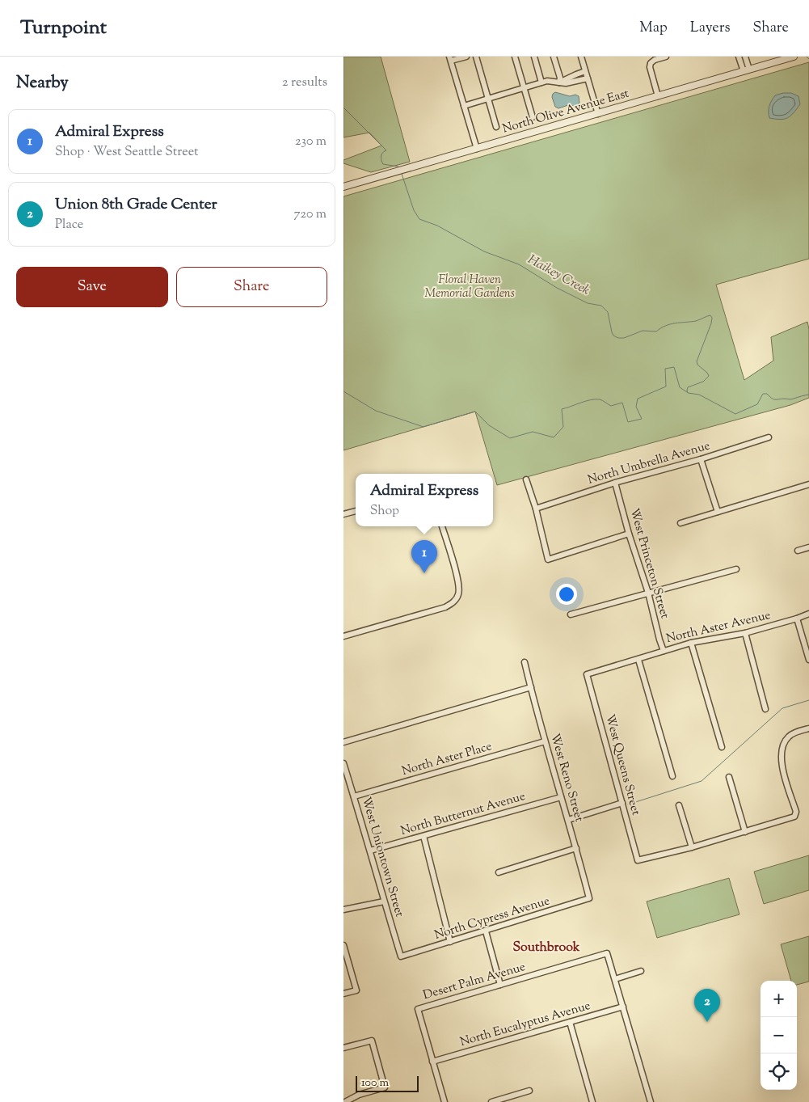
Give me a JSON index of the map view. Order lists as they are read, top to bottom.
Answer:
{
  "streets": {
    "street": [
      "North Olive Avenue East",
      "North Umbrella Avenue",
      "West Princeton Street",
      "North Aster Avenue",
      "North Aster Place",
      "West Queens Street",
      "West Reno Street",
      "North Butternut Avenue",
      "West Uniontown Street",
      "North Cypress Avenue",
      "Desert Palm Avenue",
      "North Eucalyptus Avenue"
    ]
  },
  "crossings": [
    ["North Umbrella Avenue", "West Princeton Street"],
    ["West Princeton Street", "North Aster Avenue"],
    ["North Aster Avenue", "West Queens Street"],
    ["North Aster Place", "West Reno Street"],
    ["North Aster Place", "West Uniontown Street"],
    ["West Reno Street", "North Butternut Avenue"],
    ["West Reno Street", "North Cypress Avenue"],
    ["North Butternut Avenue", "West Uniontown Street"],
    ["West Uniontown Street", "North Cypress Avenue"],
    ["Desert Palm Avenue", "North Eucalyptus Avenue"]
  ],
  "districts": ["Southbrook"],
  "water": ["Haikey Creek"],
  "parks": ["Floral Haven Memorial Gardens"],
  "scale_bar": "100 m",
  "page": {
    "header": "Turnpoint",
    "nav": ["Map", "Layers", "Share"],
    "heading": ["Nearby", "2 results"],
    "list": [
      {
        "mark": "1",
        "name": "Admiral Express",
        "note": "Shop · West Seattle Street",
        "value": "230 m"
      },
      {
        "mark": "2",
        "name": "Union 8th Grade Center",
        "note": "Place",
        "value": "720 m"
      }
    ],
    "buttons": ["Save", "Share"],
    "popup": ["Admiral Express", "Shop"],
    "pins": ["1", "2"],
    "map_buttons": ["+", "−"],
    "scale": "100 m"
  }
}
